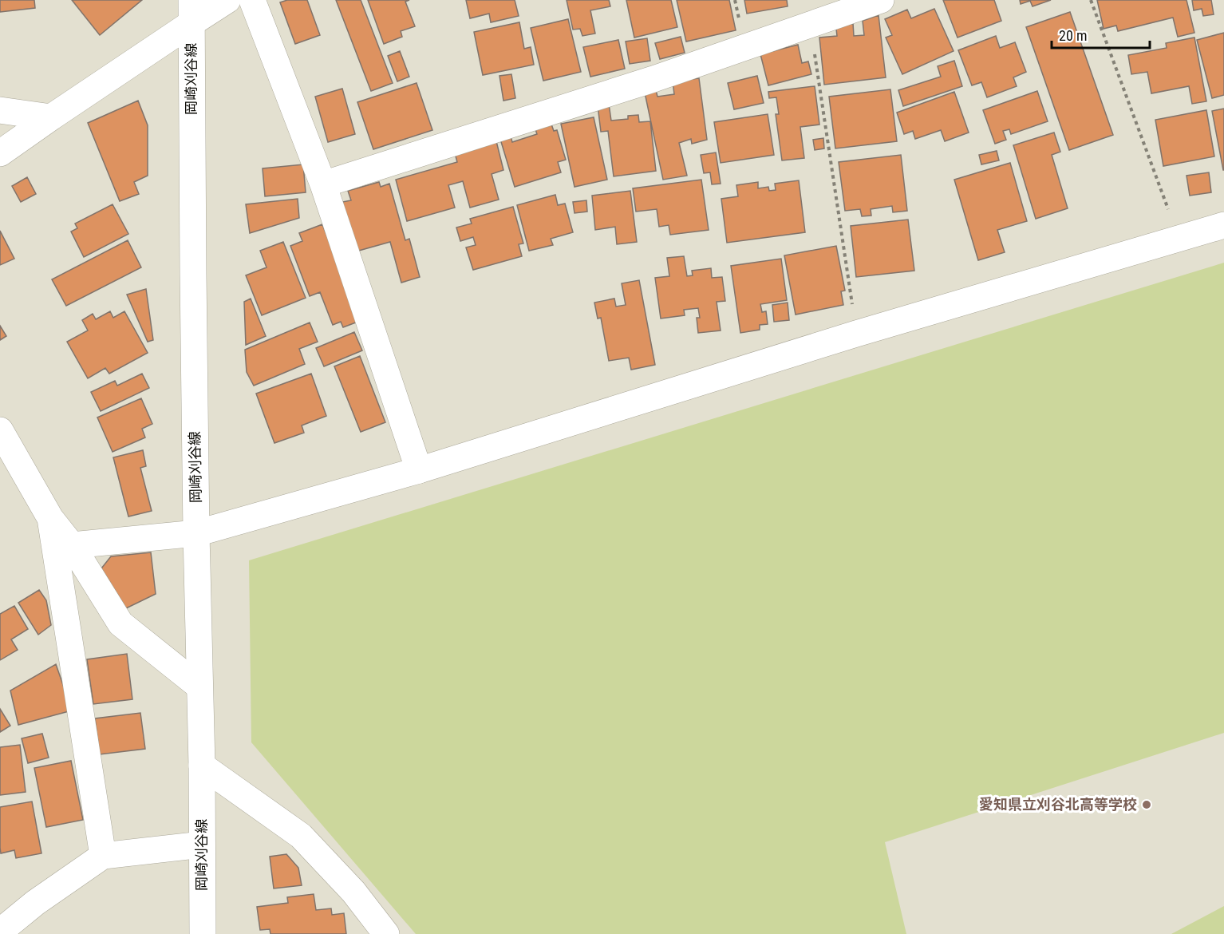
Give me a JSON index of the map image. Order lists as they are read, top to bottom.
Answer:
{
  "streets": {
    "street": ["岡崎刈谷線"]
  },
  "places": ["愛知県立刈谷北高等学校"],
  "scale_bar": "20 m"
}
